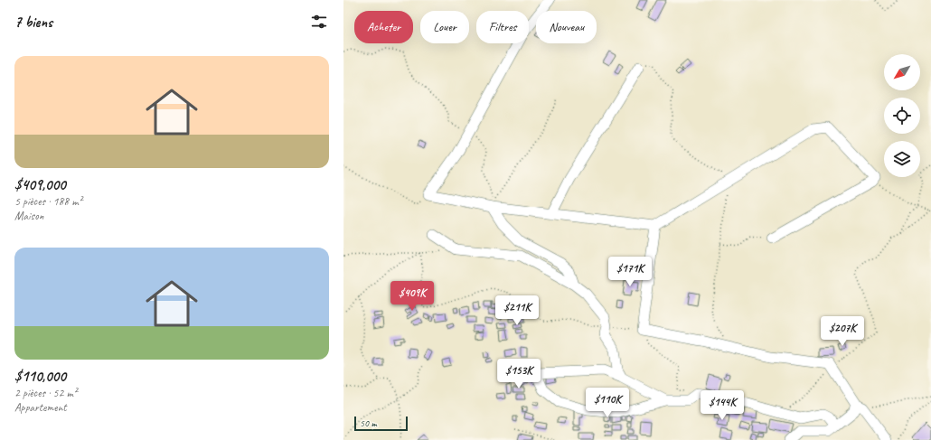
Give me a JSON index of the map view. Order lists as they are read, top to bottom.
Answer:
{
  "scale_bar": "50 m",
  "north": "bottom left",
  "page": {
    "heading": "7 biens",
    "chip": [
      "Acheter",
      "Louer",
      "Filtres",
      "Nouveau"
    ],
    "list": [
      {
        "name": "$409,000",
        "note": "5 pièces · 188 m² · Maison"
      },
      {
        "name": "$110,000",
        "note": "2 pièces · 52 m² · Appartement"
      }
    ],
    "price": [
      "$171K",
      "$409K",
      "$211K",
      "$207K",
      "$153K",
      "$110K",
      "$144K"
    ],
    "scale": "50 m"
  }
}
